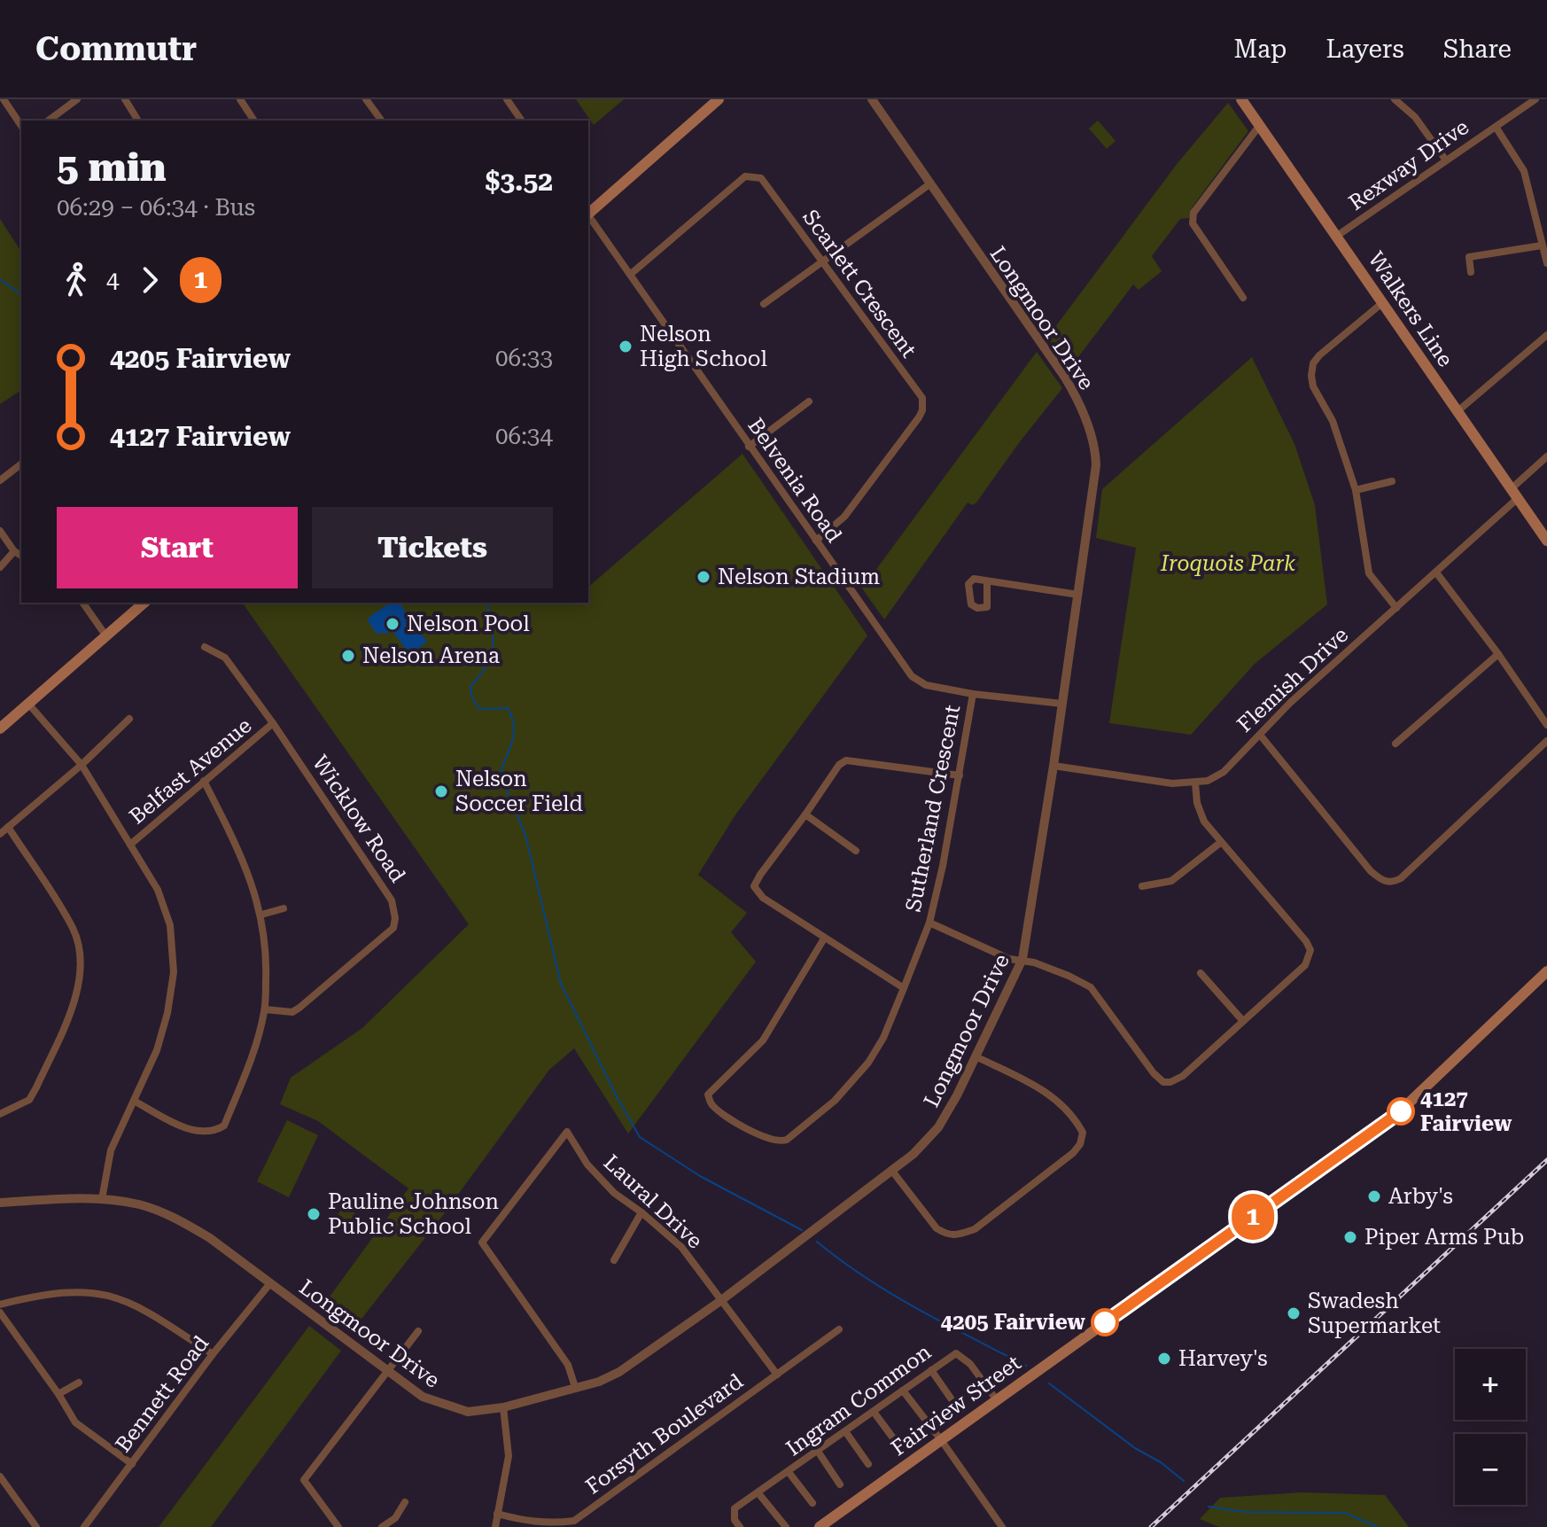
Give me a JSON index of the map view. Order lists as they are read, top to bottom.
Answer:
{
  "streets": {
    "main road": ["Walkers Line", "Fairview Street"],
    "street": [
      "Rexway Drive",
      "Scarlett Crescent",
      "Longmoor Drive",
      "Belvenia Road",
      "Flemish Drive",
      "Belfast Avenue",
      "Sutherland Crescent",
      "Wicklow Road",
      "Laural Drive",
      "Bennett Road",
      "Ingram Common",
      "Forsyth Boulevard"
    ]
  },
  "crossings": [
    ["Rexway Drive", "Walkers Line"],
    ["Scarlett Crescent", "Belvenia Road"],
    ["Walkers Line", "Flemish Drive"],
    ["Longmoor Drive", "Belvenia Road"],
    ["Longmoor Drive", "Flemish Drive"],
    ["Longmoor Drive", "Laural Drive"],
    ["Longmoor Drive", "Bennett Road"],
    ["Belvenia Road", "Sutherland Crescent"],
    ["Belfast Avenue", "Wicklow Road"],
    ["Laural Drive", "Forsyth Boulevard"],
    ["Ingram Common", "Fairview Street"]
  ],
  "parks": ["Iroquois Park"],
  "places": [
    "Nelson High School",
    "Nelson Stadium",
    "Nelson Pool",
    "Nelson Arena",
    "Nelson Soccer Field",
    "4127 Fairview",
    "Arby's",
    "Pauline Johnson Public School",
    "Piper Arms Pub",
    "Swadesh Supermarket",
    "4205 Fairview",
    "Harvey's"
  ],
  "lines": ["bus line 1"],
  "page": {
    "header": "Commutr",
    "nav": ["Map", "Layers", "Share"],
    "on_map": "1",
    "heading": ["5 min", "06:29 – 06:34 · Bus", "$3.52"],
    "legs": ["4", "1"],
    "list": [
      {
        "name": "4205 Fairview",
        "value": "06:33"
      },
      {
        "name": "4127 Fairview",
        "value": "06:34"
      }
    ],
    "buttons": ["Start", "Tickets"],
    "map_buttons": ["+", "−"]
  }
}
